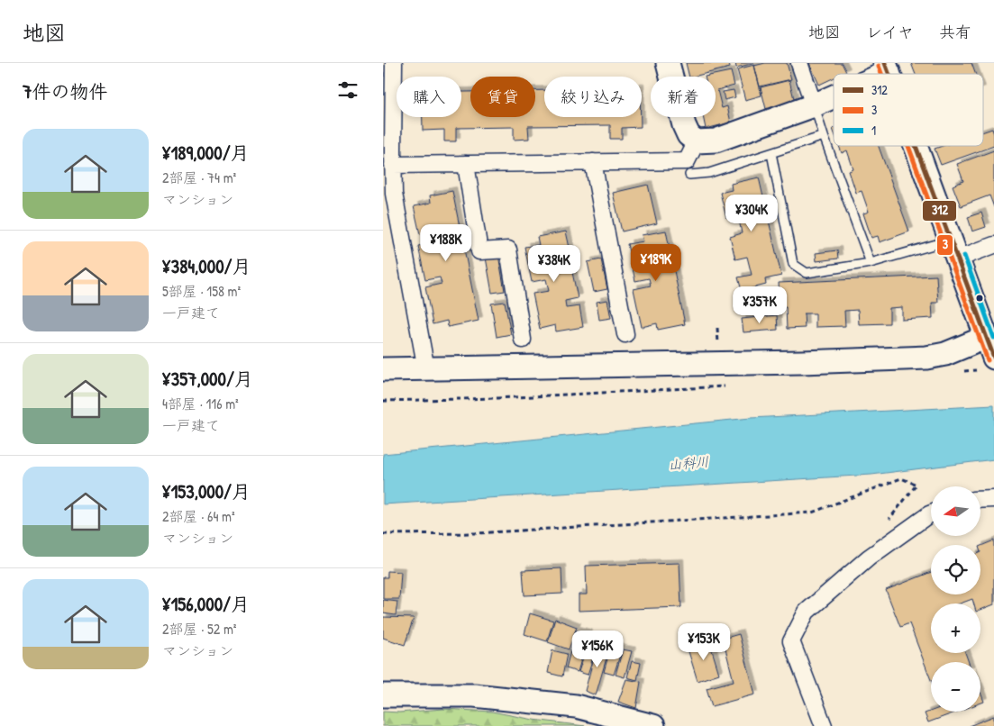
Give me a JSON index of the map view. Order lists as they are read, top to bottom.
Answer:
{
  "water": ["山科川"],
  "lines": ["transit line 312", "transit line 3", "transit line 1"],
  "legend": ["312", "3", "1"],
  "north": "left",
  "page": {
    "header": "地図",
    "nav": ["地図", "レイヤ", "共有"],
    "heading": "7件の物件",
    "chip": [
      "購入",
      "賃貸",
      "絞り込み",
      "新着"
    ],
    "list": [
      {
        "name": "¥189,000/月",
        "note": "2部屋 · 74 m² · マンション"
      },
      {
        "name": "¥384,000/月",
        "note": "5部屋 · 158 m² · 一戸建て"
      },
      {
        "name": "¥357,000/月",
        "note": "4部屋 · 116 m² · 一戸建て"
      },
      {
        "name": "¥153,000/月",
        "note": "2部屋 · 64 m² · マンション"
      },
      {
        "name": "¥156,000/月",
        "note": "2部屋 · 52 m² · マンション"
      }
    ],
    "price": [
      "¥304K",
      "¥188K",
      "¥189K",
      "¥384K",
      "¥357K",
      "¥153K",
      "¥156K"
    ],
    "map_buttons": ["+", "−"]
  }
}
